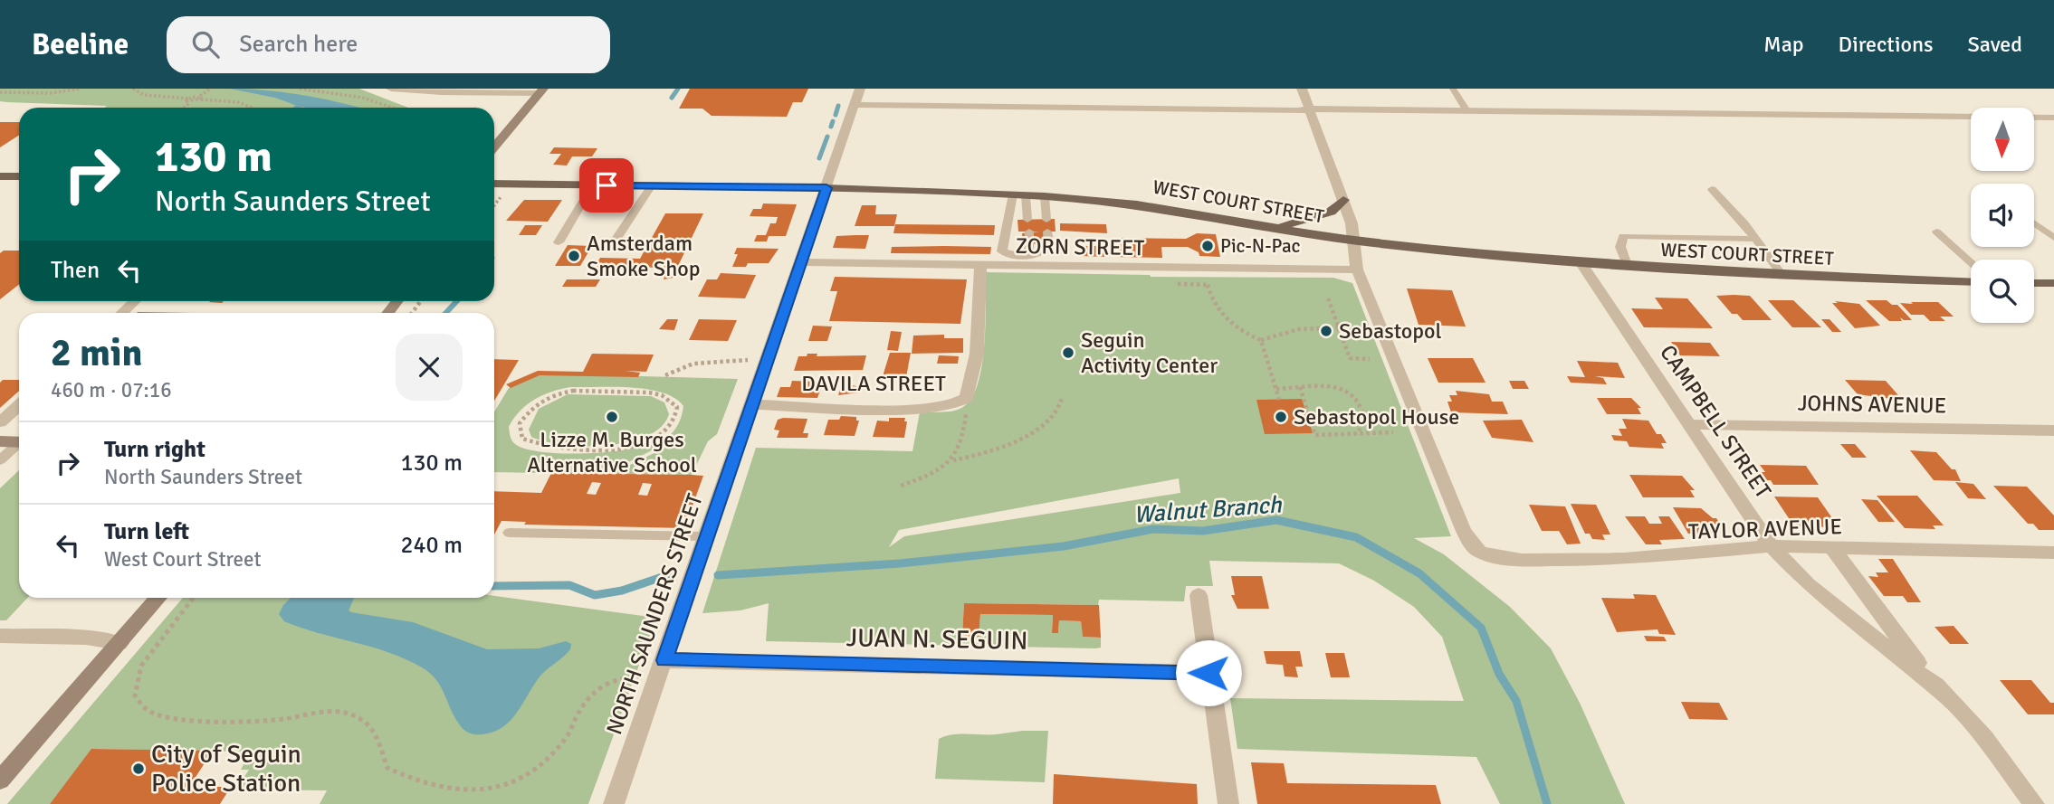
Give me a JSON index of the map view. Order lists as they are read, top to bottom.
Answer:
{
  "streets": {
    "main road": ["WEST COURT STREET"],
    "street": [
      "ZORN STREET",
      "DAVILA STREET",
      "JOHNS AVENUE",
      "CAMPBELL STREET",
      "TAYLOR AVENUE",
      "NORTH SAUNDERS STREET",
      "JUAN N. SEGUIN"
    ]
  },
  "crossings": [
    ["WEST COURT STREET", "CAMPBELL STREET"],
    ["WEST COURT STREET", "NORTH SAUNDERS STREET"],
    ["ZORN STREET", "TAYLOR AVENUE"],
    ["ZORN STREET", "NORTH SAUNDERS STREET"],
    ["DAVILA STREET", "NORTH SAUNDERS STREET"],
    ["JOHNS AVENUE", "CAMPBELL STREET"],
    ["CAMPBELL STREET", "TAYLOR AVENUE"],
    ["NORTH SAUNDERS STREET", "JUAN N. SEGUIN"]
  ],
  "water": ["Walnut Branch"],
  "places": [
    "Pic-N-Pac",
    "Amsterdam Smoke Shop",
    "Sebastopol",
    "Seguin Activity Center",
    "Lizze M. Burges Alternative School",
    "Sebastopol House",
    "City of Seguin Police Station"
  ],
  "north": "bottom",
  "page": {
    "header": "Beeline",
    "search": "Search here",
    "nav": ["Map", "Directions", "Saved"],
    "turn": ["130 m", "North Saunders Street"],
    "then": "Then",
    "heading": ["2 min", "460 m · 07:16"],
    "list": [
      {
        "name": "Turn right",
        "note": "North Saunders Street",
        "value": "130 m"
      },
      {
        "name": "Turn left",
        "note": "West Court Street",
        "value": "240 m"
      }
    ]
  }
}
